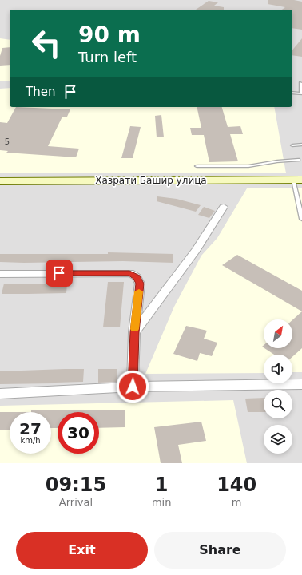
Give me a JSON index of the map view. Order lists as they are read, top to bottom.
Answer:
{
  "streets": {
    "street": ["Хазрати Башир улица"]
  },
  "house_numbers": ["5"],
  "north": "top right",
  "page": {
    "turn": ["90 m", "Turn left"],
    "then": "Then",
    "speed": "27 km/h",
    "limit": "30",
    "eta": [
      "09:15",
      "Arrival",
      "1",
      "min",
      "140",
      "m"
    ],
    "buttons": ["Exit", "Share"]
  }
}
